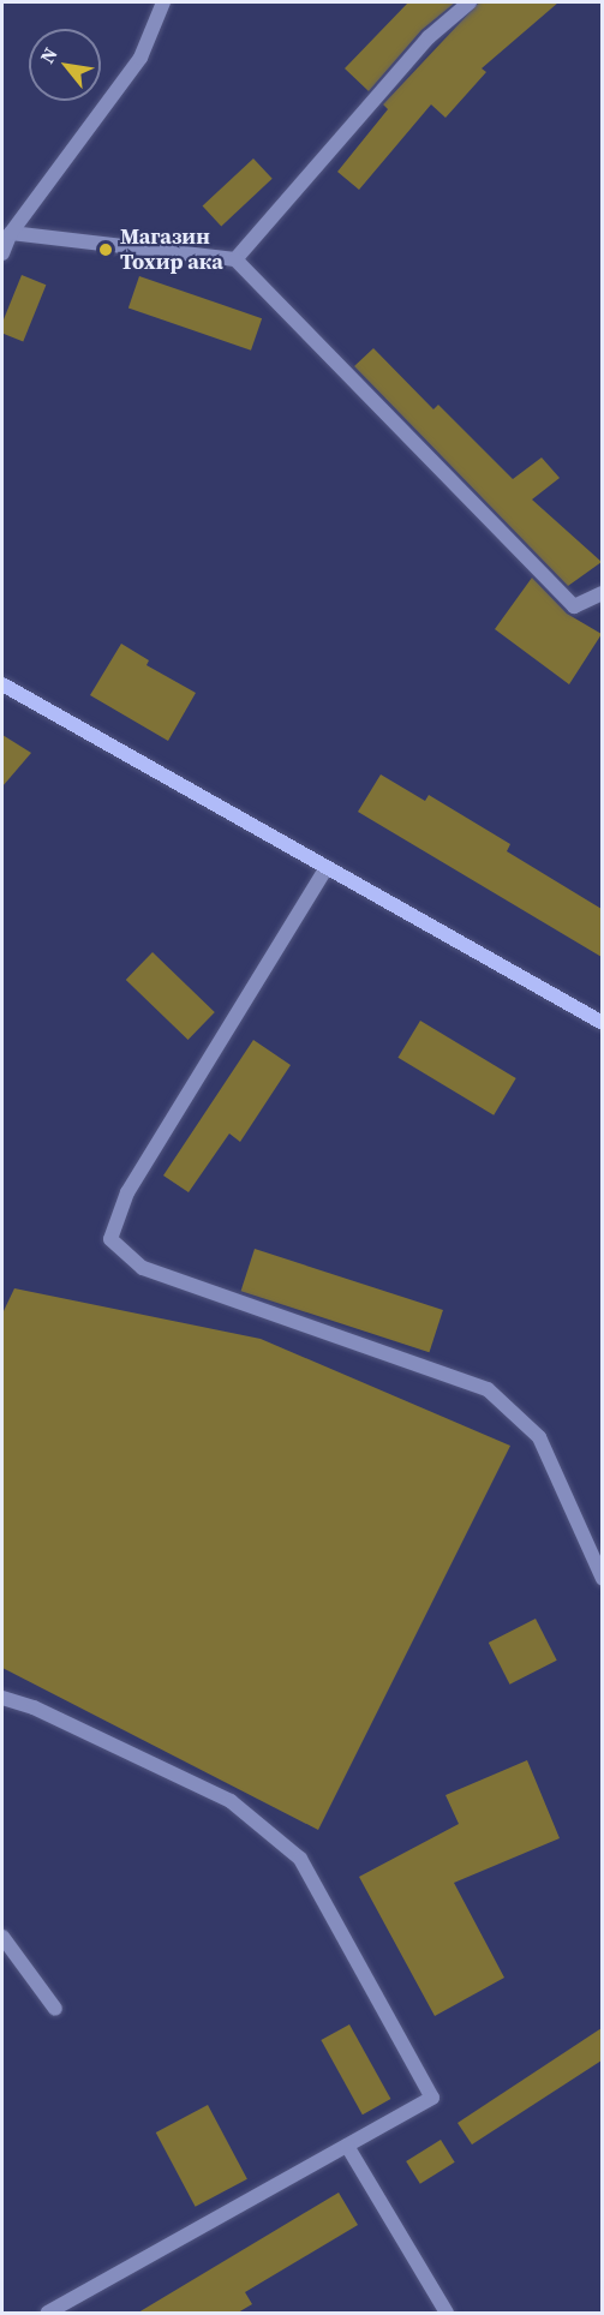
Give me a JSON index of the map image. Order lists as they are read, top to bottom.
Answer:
{
  "places": ["Магазин Тохир ака"],
  "north": "top left"
}
